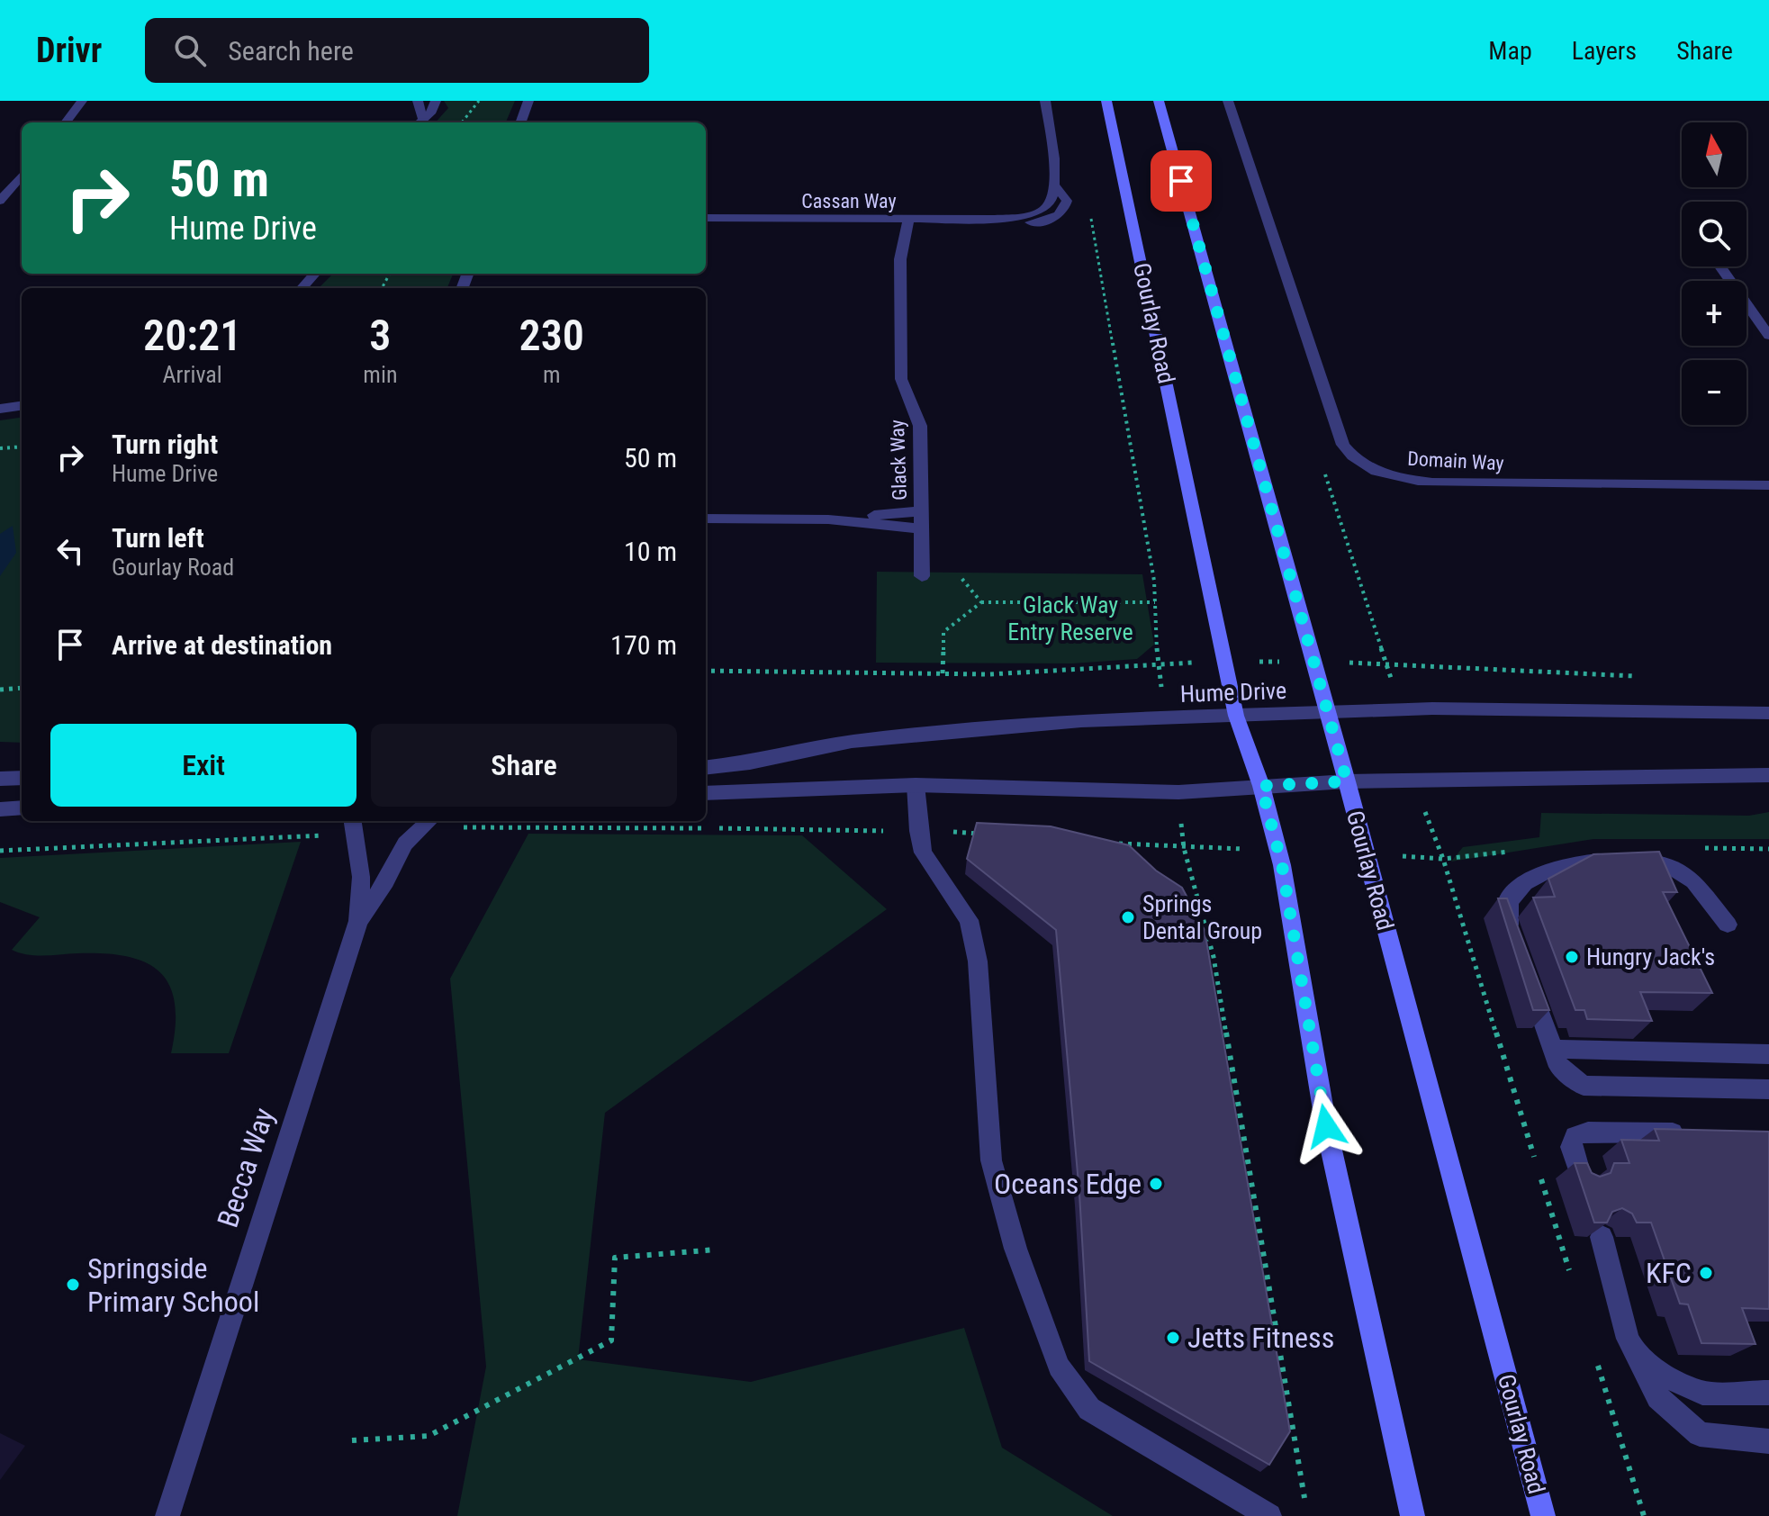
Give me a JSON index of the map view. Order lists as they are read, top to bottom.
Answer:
{
  "streets": {
    "main road": ["Gourlay Road"],
    "street": [
      "Cassan Way",
      "Glack Way",
      "Domain Way",
      "Hume Drive",
      "Becca Way"
    ]
  },
  "crossings": [
    ["Cassan Way", "Glack Way"],
    ["Gourlay Road", "Hume Drive"]
  ],
  "parks": ["Glack Way Entry Reserve"],
  "places": [
    "Springs Dental Group",
    "Hungry Jack's",
    "Oceans Edge",
    "KFC",
    "Springside Primary School",
    "Jetts Fitness"
  ],
  "north": "top",
  "page": {
    "header": "Drivr",
    "search": "Search here",
    "nav": ["Map", "Layers", "Share"],
    "map_buttons": ["+", "−"],
    "turn": ["50 m", "Hume Drive"],
    "eta": [
      "20:21",
      "Arrival",
      "3",
      "min",
      "230",
      "m"
    ],
    "list": [
      {
        "name": "Turn right",
        "note": "Hume Drive",
        "value": "50 m"
      },
      {
        "name": "Turn left",
        "note": "Gourlay Road",
        "value": "10 m"
      },
      {
        "name": "Arrive at destination",
        "value": "170 m"
      }
    ],
    "buttons": ["Exit", "Share"]
  }
}
